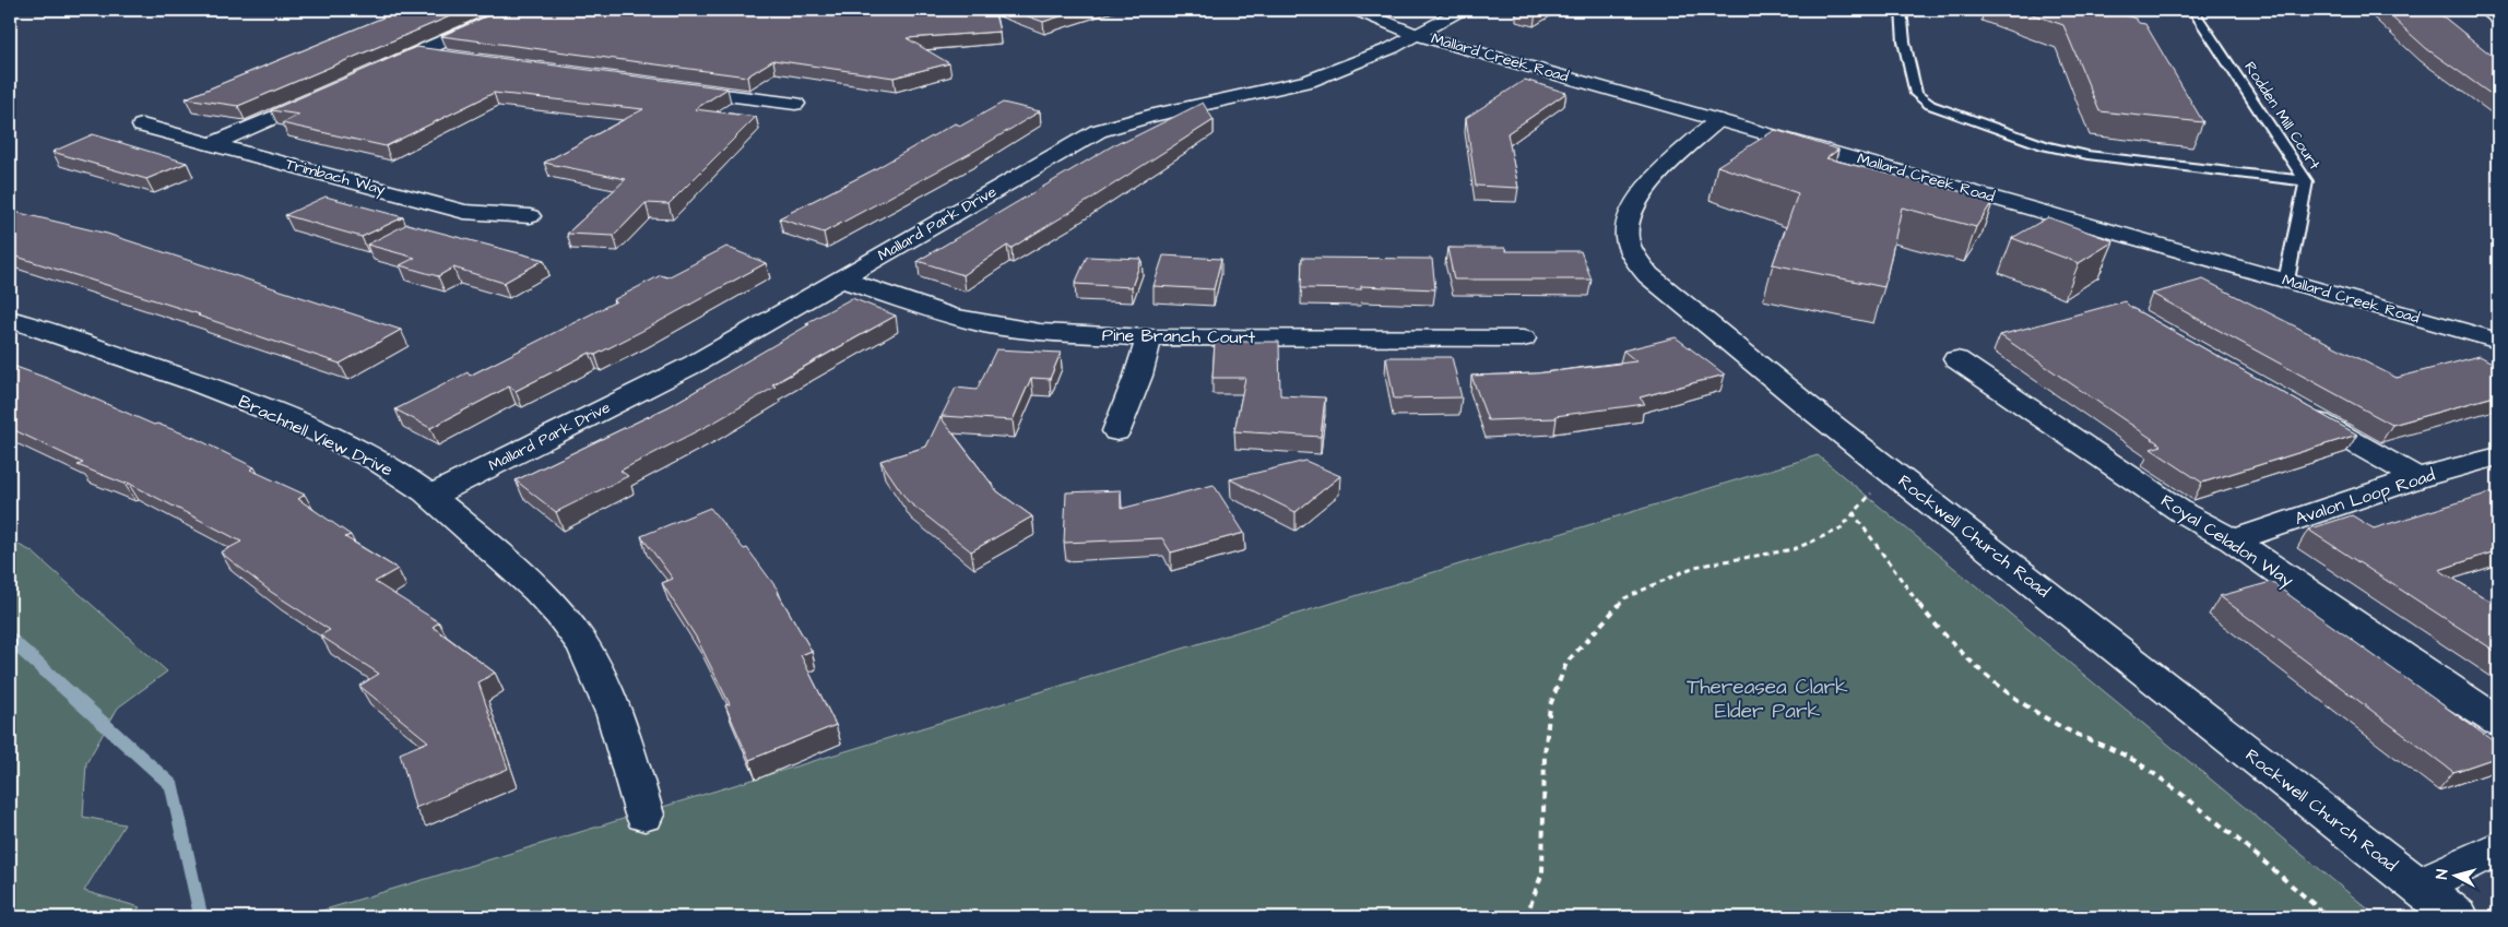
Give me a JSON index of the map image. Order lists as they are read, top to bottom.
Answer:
{
  "streets": {
    "street": [
      "Mallard Creek Road",
      "Trimbach Way",
      "Mallard Park Drive",
      "Pine Branch Court",
      "Brachnell View Drive",
      "Avalon Loop Road",
      "Rockwell Church Road",
      "Royal Celadon Way"
    ],
    "lane": ["Rodden Mill Court"]
  },
  "crossings": [
    ["Mallard Creek Road", "Rodden Mill Court"],
    ["Mallard Creek Road", "Mallard Park Drive"],
    ["Mallard Creek Road", "Rockwell Church Road"],
    ["Mallard Park Drive", "Pine Branch Court"],
    ["Mallard Park Drive", "Brachnell View Drive"],
    ["Avalon Loop Road", "Royal Celadon Way"]
  ],
  "parks": ["Thereasea Clark Elder Park"],
  "north": "left"
}
